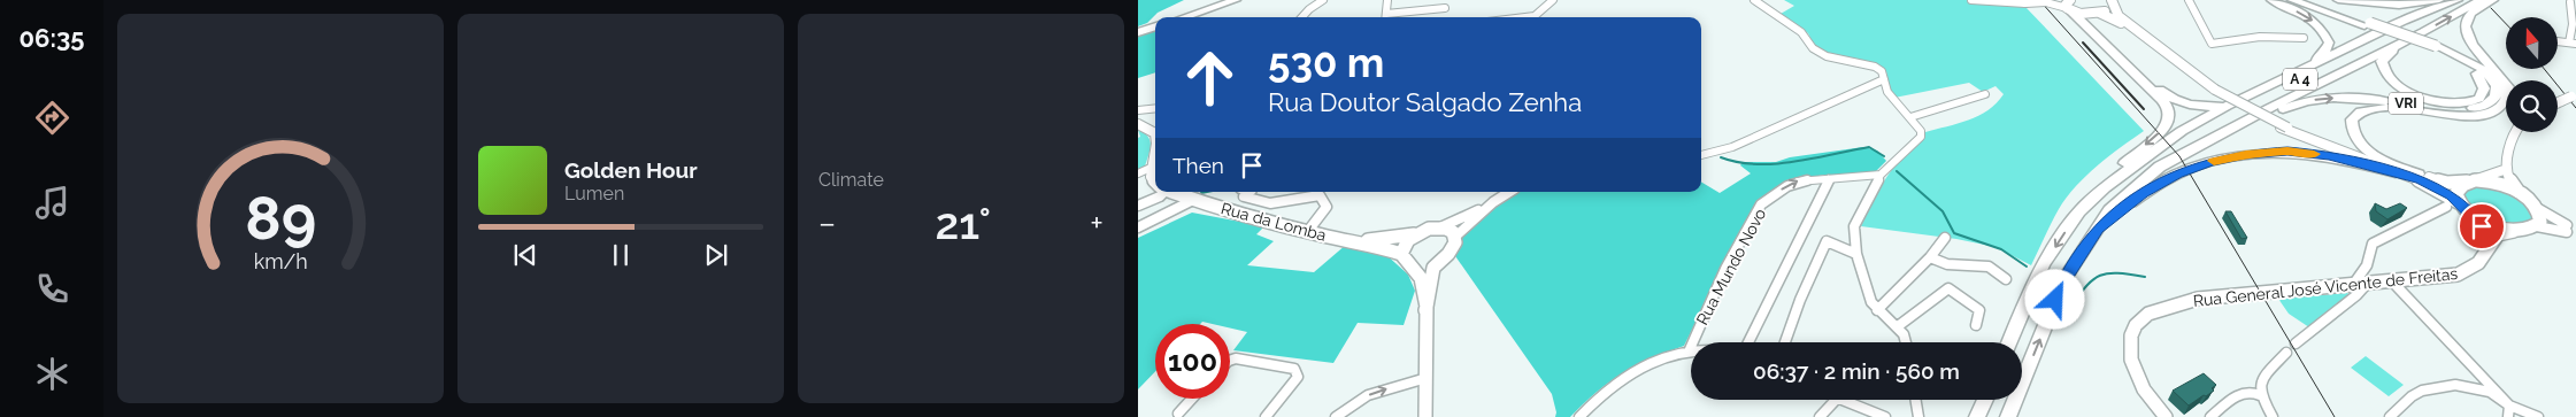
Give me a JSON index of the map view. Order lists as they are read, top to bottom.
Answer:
{
  "streets": {
    "highway": ["A 4", "VRI"],
    "main road": ["Rua da Lomba", "Rua General José Vicente de Freitas"],
    "street": ["Rua Mundo Novo"]
  },
  "crossings": [
    ["A 4", "VRI"]
  ],
  "north": "top",
  "page": {
    "tabs": "06:35",
    "tile": "Climate",
    "turn": ["530 m", "Rua Doutor Salgado Zenha"],
    "then": "Then",
    "song": ["Golden Hour", "Lumen"],
    "heat": ["−", "21°", "+"],
    "limit": "100",
    "trip": "06:37 · 2 min · 560 m",
    "gauge": ["89", "km/h"]
  }
}
